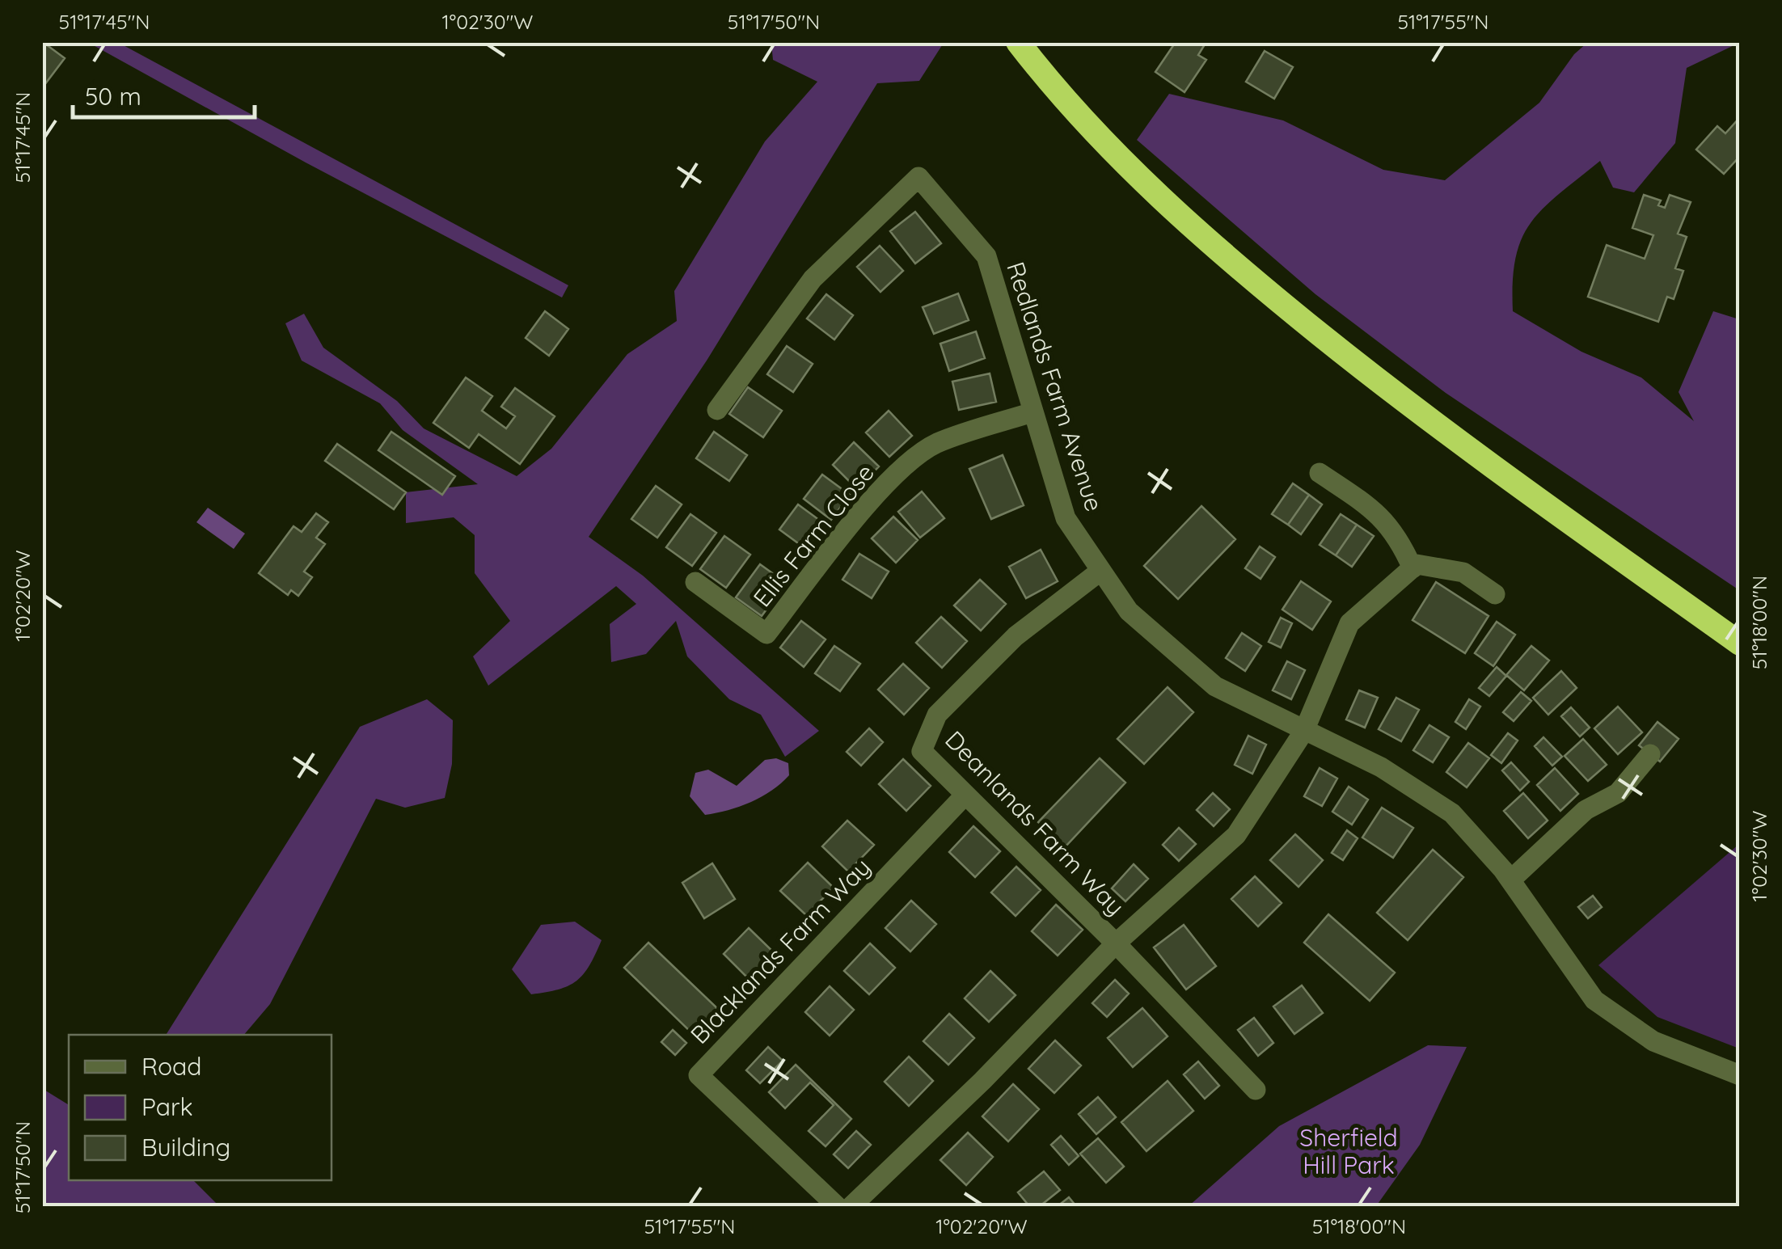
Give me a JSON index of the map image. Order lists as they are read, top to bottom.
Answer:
{
  "streets": {
    "street": [
      "Redlands Farm Avenue",
      "Ellis Farm Close",
      "Deanlands Farm Way",
      "Blacklands Farm Way"
    ]
  },
  "crossings": [
    ["Redlands Farm Avenue", "Ellis Farm Close"],
    ["Redlands Farm Avenue", "Deanlands Farm Way"],
    ["Deanlands Farm Way", "Blacklands Farm Way"]
  ],
  "parks": ["Sherfield Hill Park"],
  "legend": ["Road", "Park", "Building"],
  "scale_bar": "50 m",
  "coordinates": [
    "51°17'45\"N",
    "1°02'30\"W",
    "51°17'50\"N",
    "51°17'55\"N",
    "1°02'20\"W",
    "51°18'00\"N"
  ]
}
